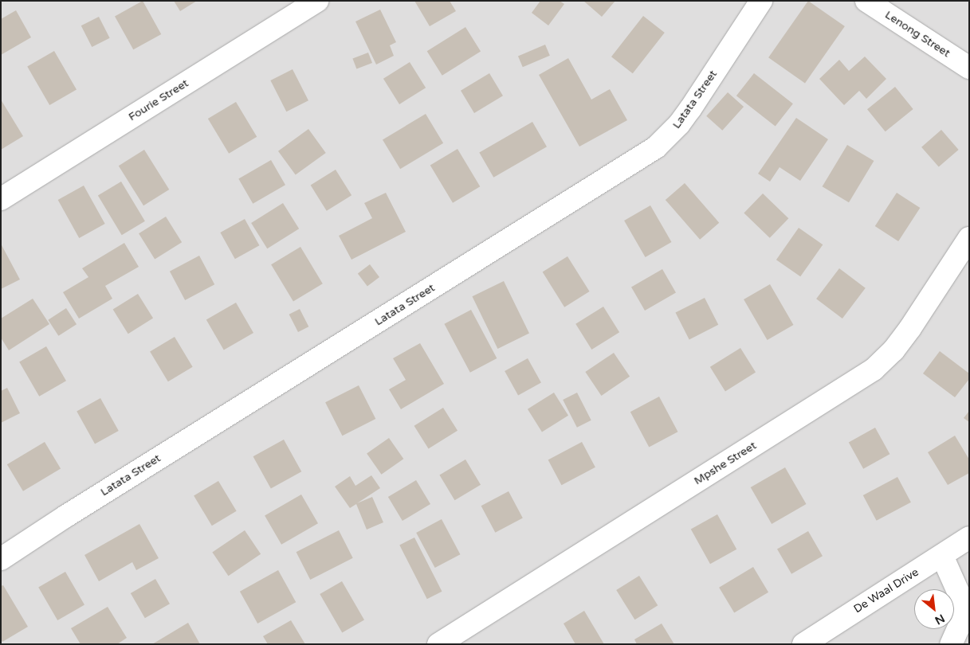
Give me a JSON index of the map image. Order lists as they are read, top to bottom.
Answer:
{
  "streets": {
    "street": [
      "Lenong Street",
      "Latata Street",
      "Fourie Street",
      "Mpshe Street",
      "De Waal Drive"
    ]
  },
  "north": "bottom right"
}
